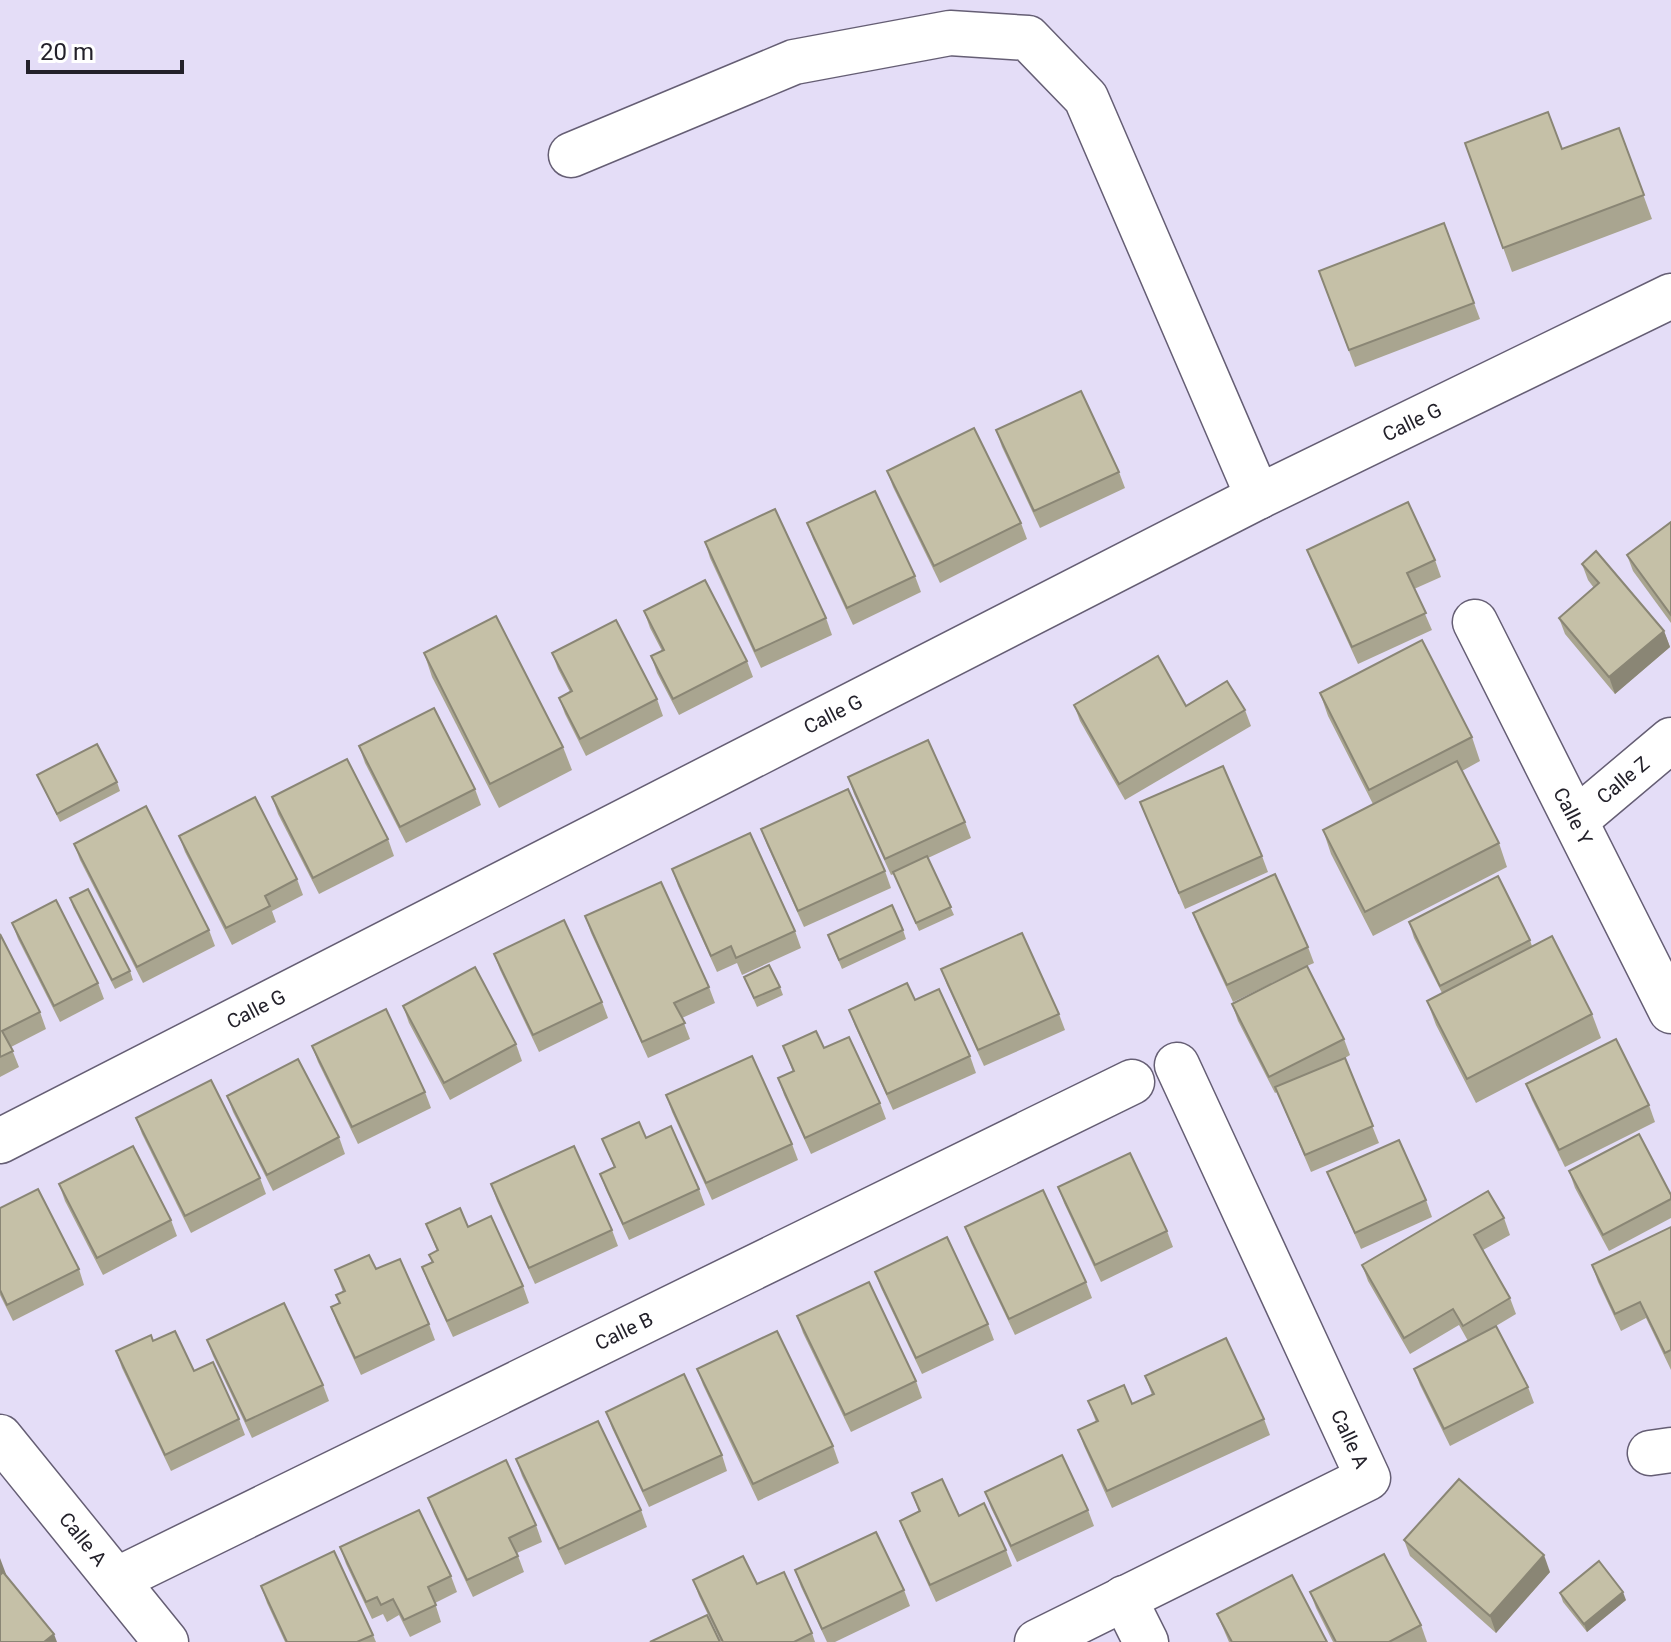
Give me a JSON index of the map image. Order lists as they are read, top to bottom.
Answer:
{
  "streets": {
    "street": [
      "Calle G",
      "Calle Z",
      "Calle Y",
      "Calle B",
      "Calle A"
    ]
  },
  "crossings": [
    ["Calle Z", "Calle Y"],
    ["Calle B", "Calle A"]
  ],
  "scale_bar": "20 m"
}
